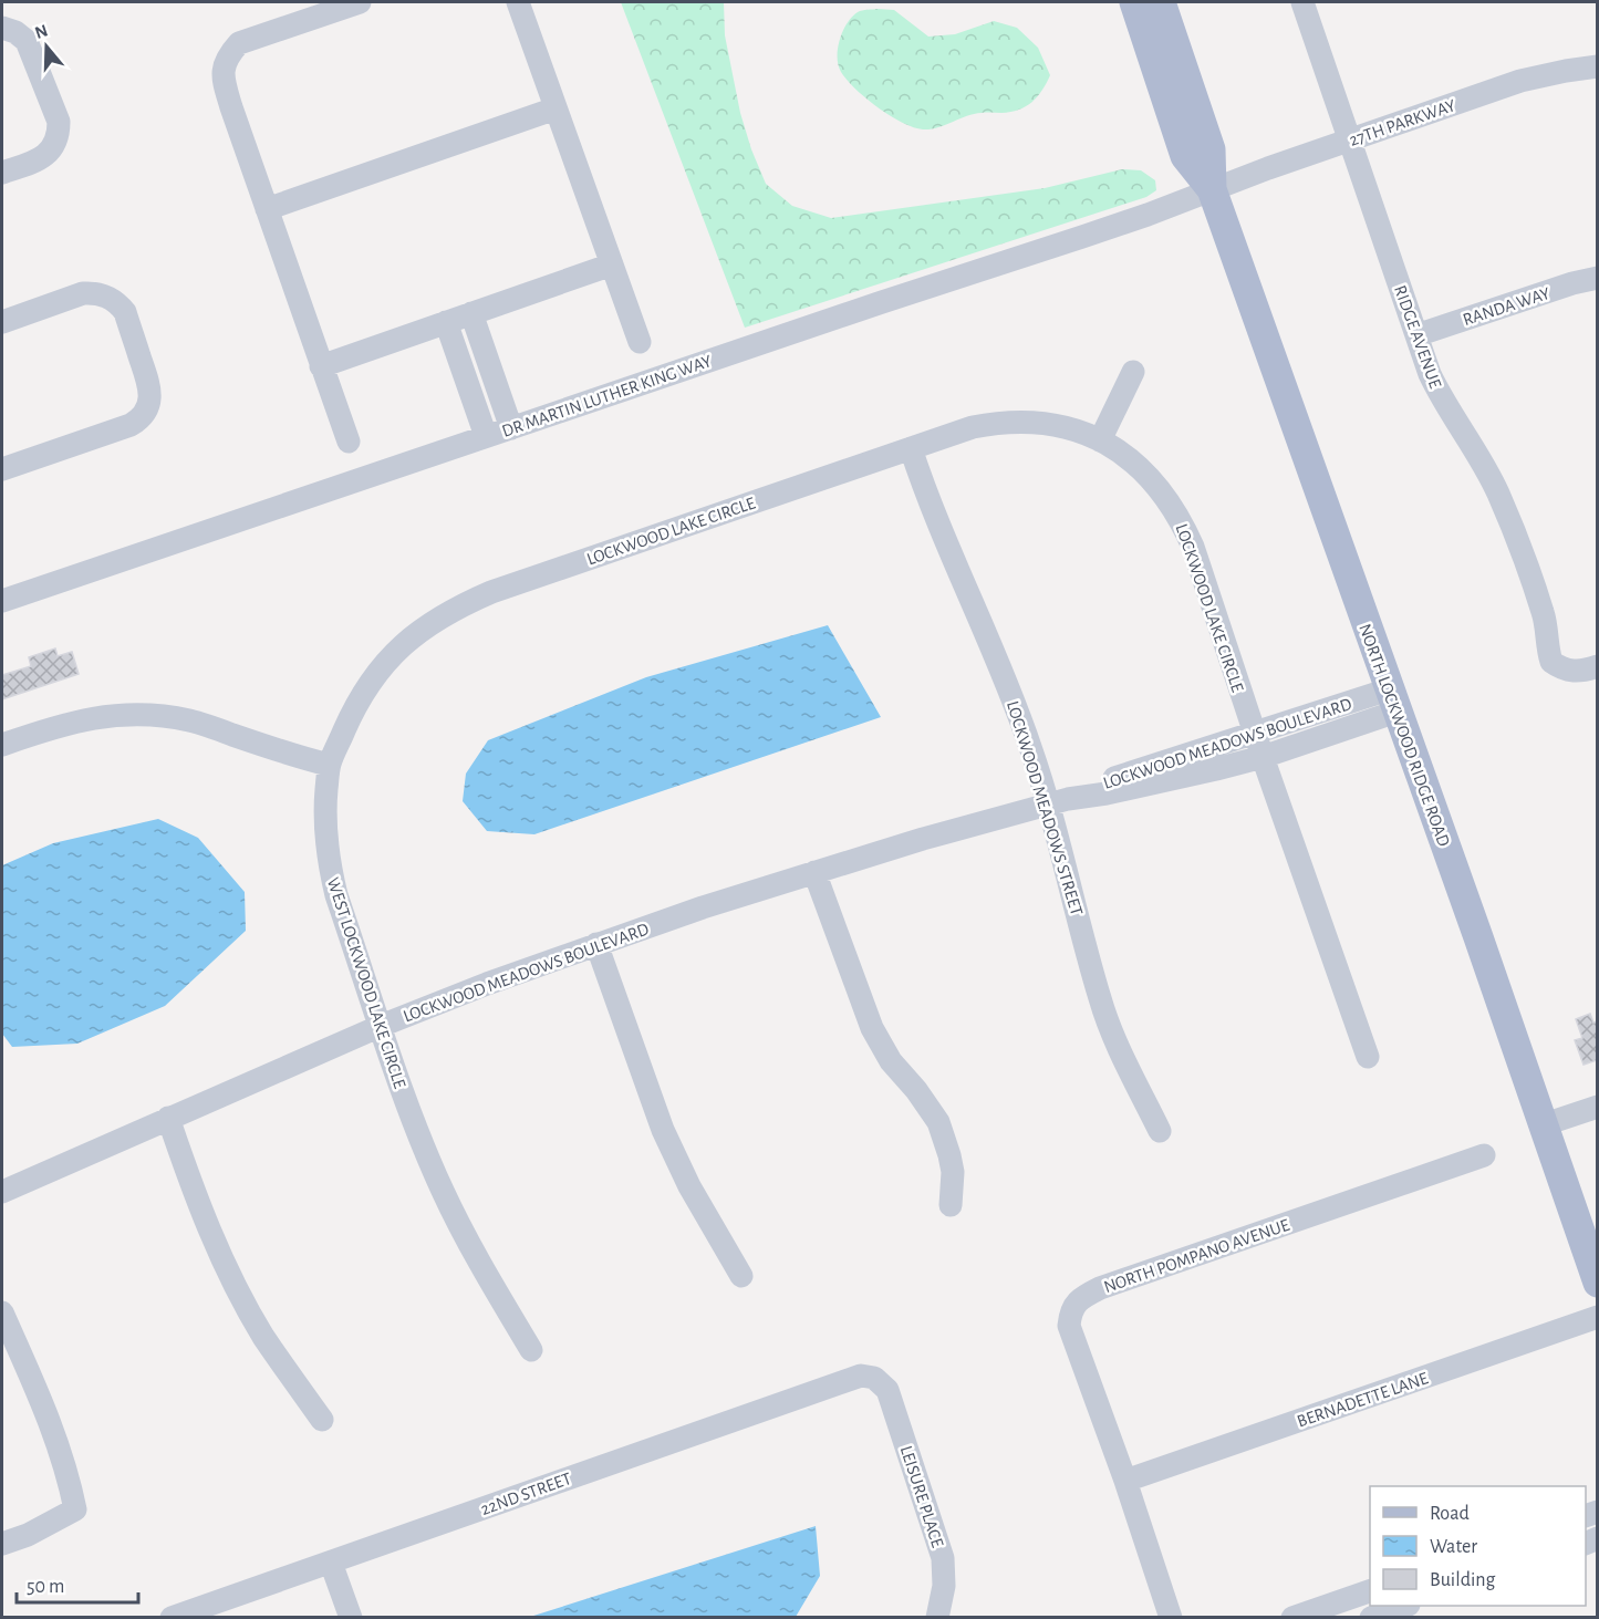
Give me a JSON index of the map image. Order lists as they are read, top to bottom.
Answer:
{
  "streets": {
    "main road": ["NORTH LOCKWOOD RIDGE ROAD"],
    "street": [
      "27TH PARKWAY",
      "RANDA WAY",
      "RIDGE AVENUE",
      "DR MARTIN LUTHER KING WAY",
      "LOCKWOOD LAKE CIRCLE",
      "LOCKWOOD MEADOWS BOULEVARD",
      "LOCKWOOD MEADOWS STREET",
      "WEST LOCKWOOD LAKE CIRCLE",
      "NORTH POMPANO AVENUE",
      "BERNADETTE LANE",
      "22ND STREET",
      "LEISURE PLACE"
    ]
  },
  "crossings": [
    ["27TH PARKWAY", "RIDGE AVENUE"],
    ["27TH PARKWAY", "DR MARTIN LUTHER KING WAY"],
    ["27TH PARKWAY", "NORTH LOCKWOOD RIDGE ROAD"],
    ["RANDA WAY", "RIDGE AVENUE"],
    ["DR MARTIN LUTHER KING WAY", "NORTH LOCKWOOD RIDGE ROAD"],
    ["LOCKWOOD LAKE CIRCLE", "LOCKWOOD MEADOWS BOULEVARD"],
    ["LOCKWOOD LAKE CIRCLE", "LOCKWOOD MEADOWS STREET"],
    ["LOCKWOOD LAKE CIRCLE", "WEST LOCKWOOD LAKE CIRCLE"],
    ["NORTH LOCKWOOD RIDGE ROAD", "LOCKWOOD MEADOWS BOULEVARD"],
    ["LOCKWOOD MEADOWS BOULEVARD", "LOCKWOOD MEADOWS STREET"],
    ["LOCKWOOD MEADOWS BOULEVARD", "WEST LOCKWOOD LAKE CIRCLE"],
    ["NORTH POMPANO AVENUE", "BERNADETTE LANE"],
    ["22ND STREET", "LEISURE PLACE"]
  ],
  "legend": ["Road", "Water", "Building"],
  "scale_bar": "50 m",
  "north": "top"
}
